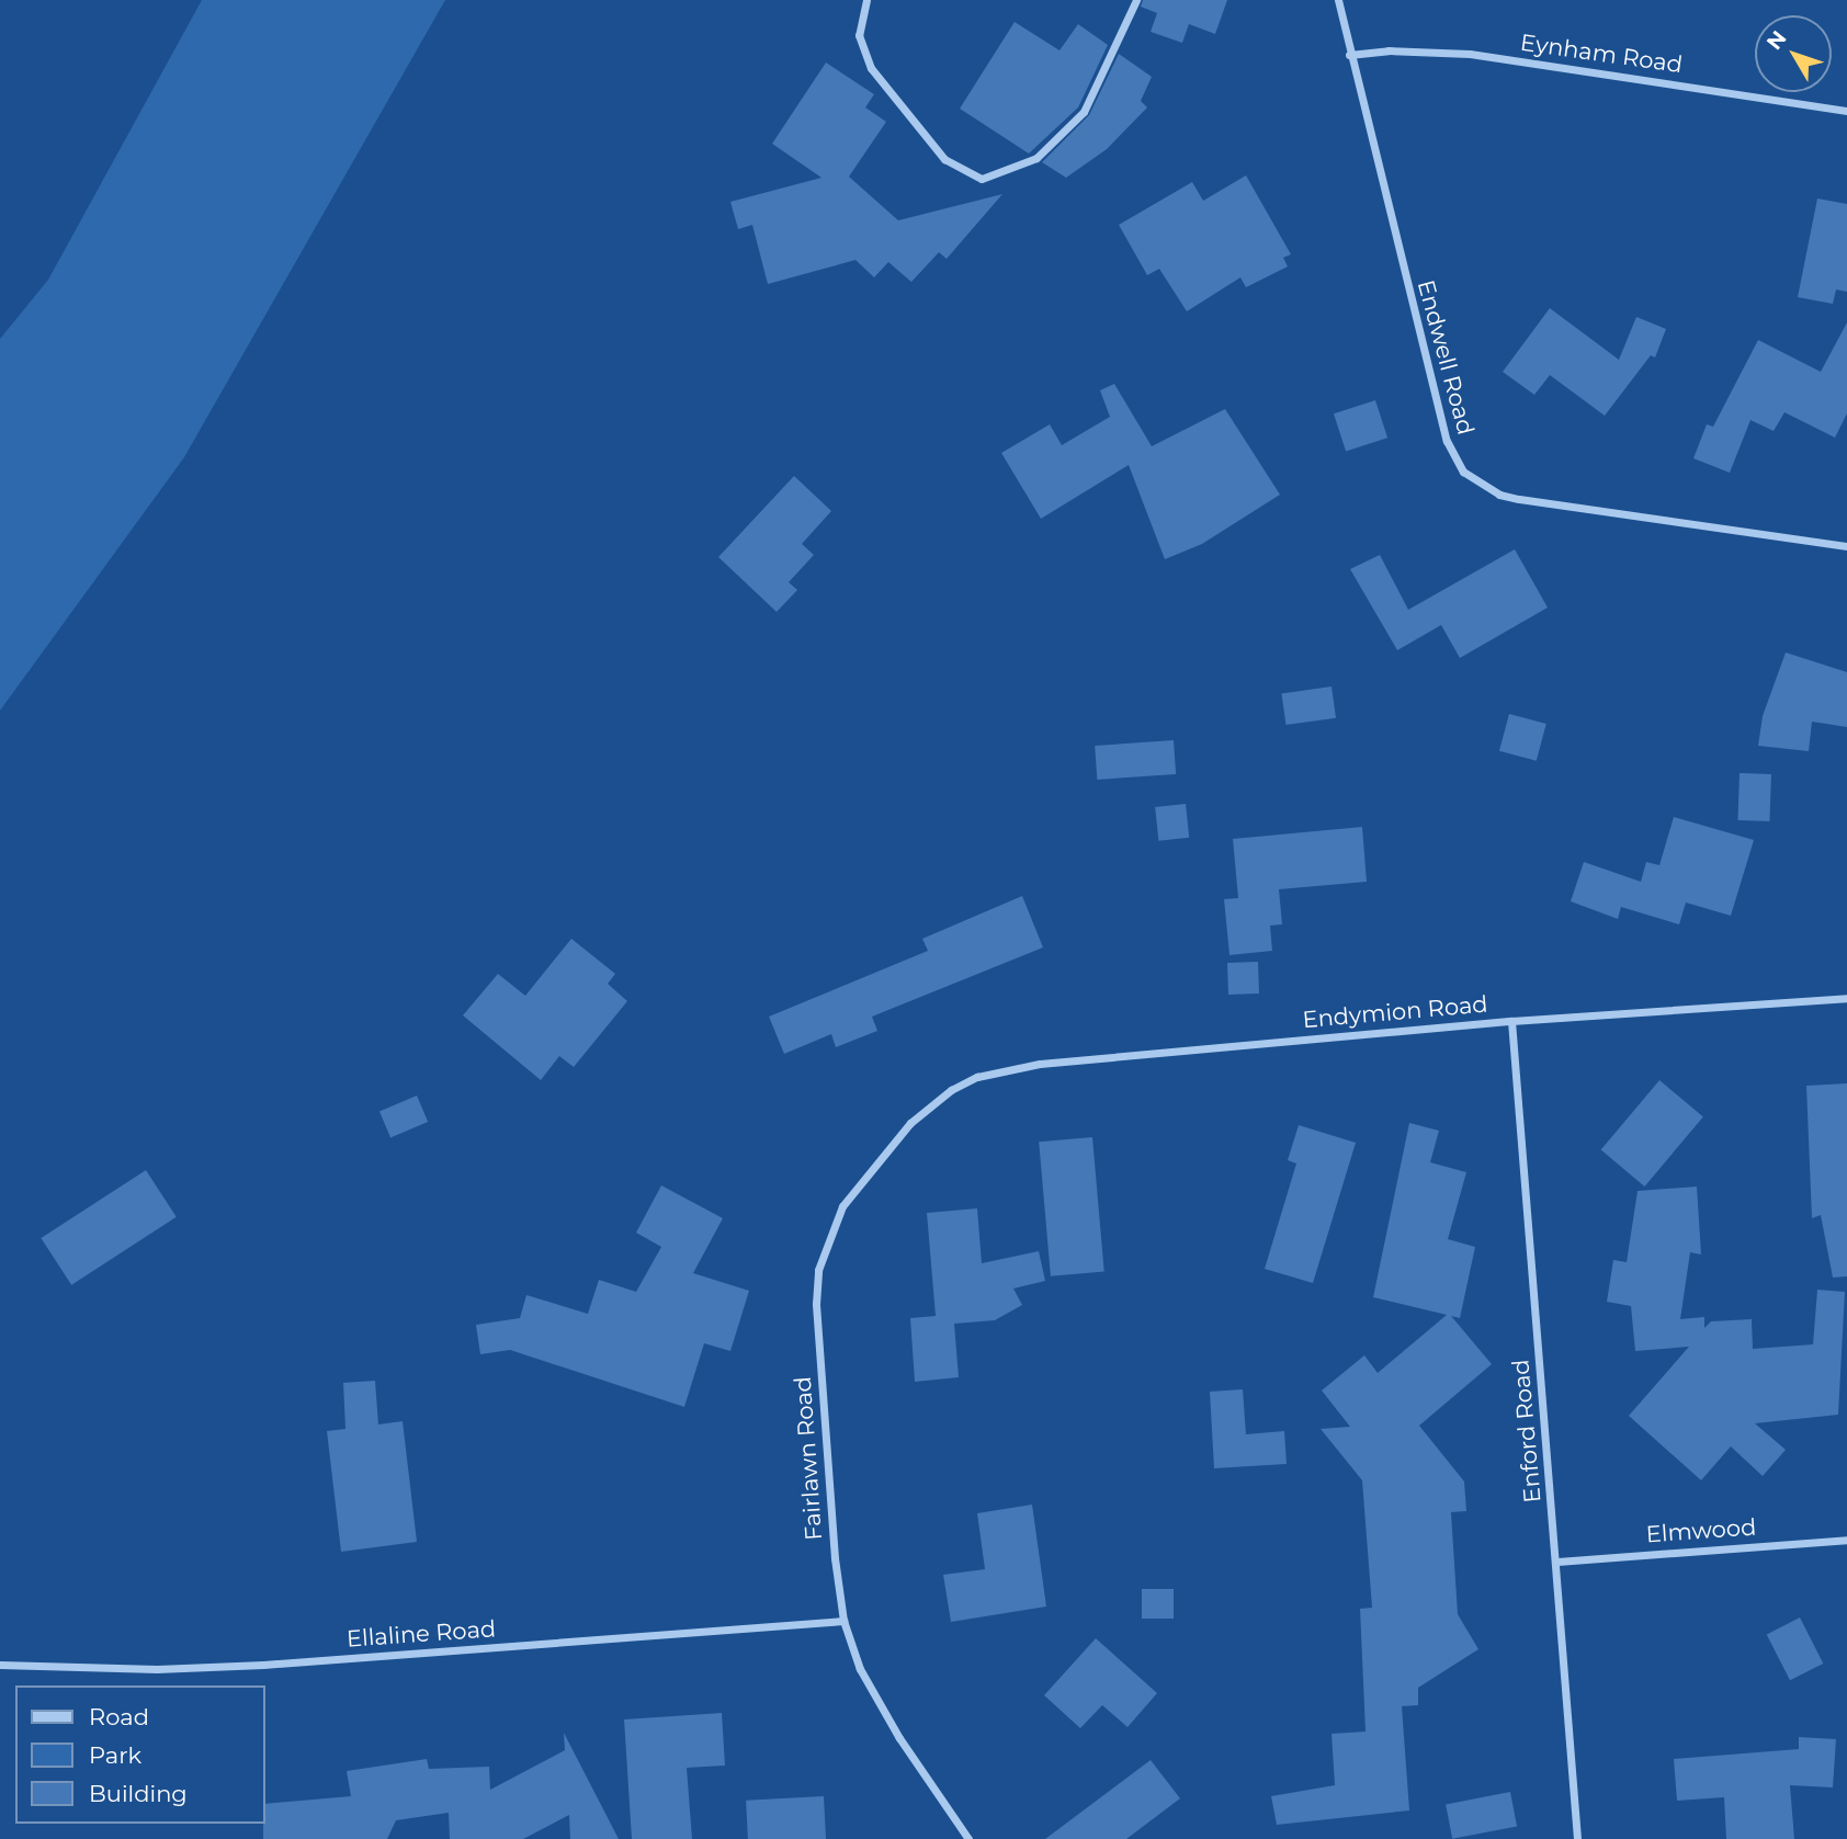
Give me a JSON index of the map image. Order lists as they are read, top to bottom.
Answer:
{
  "streets": {
    "street": [
      "Eynham Road",
      "Endwell Road",
      "Endymion Road",
      "Enford Road",
      "Fairlawn Road",
      "Elmwood",
      "Ellaline Road"
    ]
  },
  "crossings": [
    ["Eynham Road", "Endwell Road"],
    ["Endymion Road", "Enford Road"],
    ["Endymion Road", "Fairlawn Road"],
    ["Enford Road", "Elmwood"],
    ["Fairlawn Road", "Ellaline Road"]
  ],
  "legend": ["Road", "Park", "Building"],
  "north": "top left"
}
